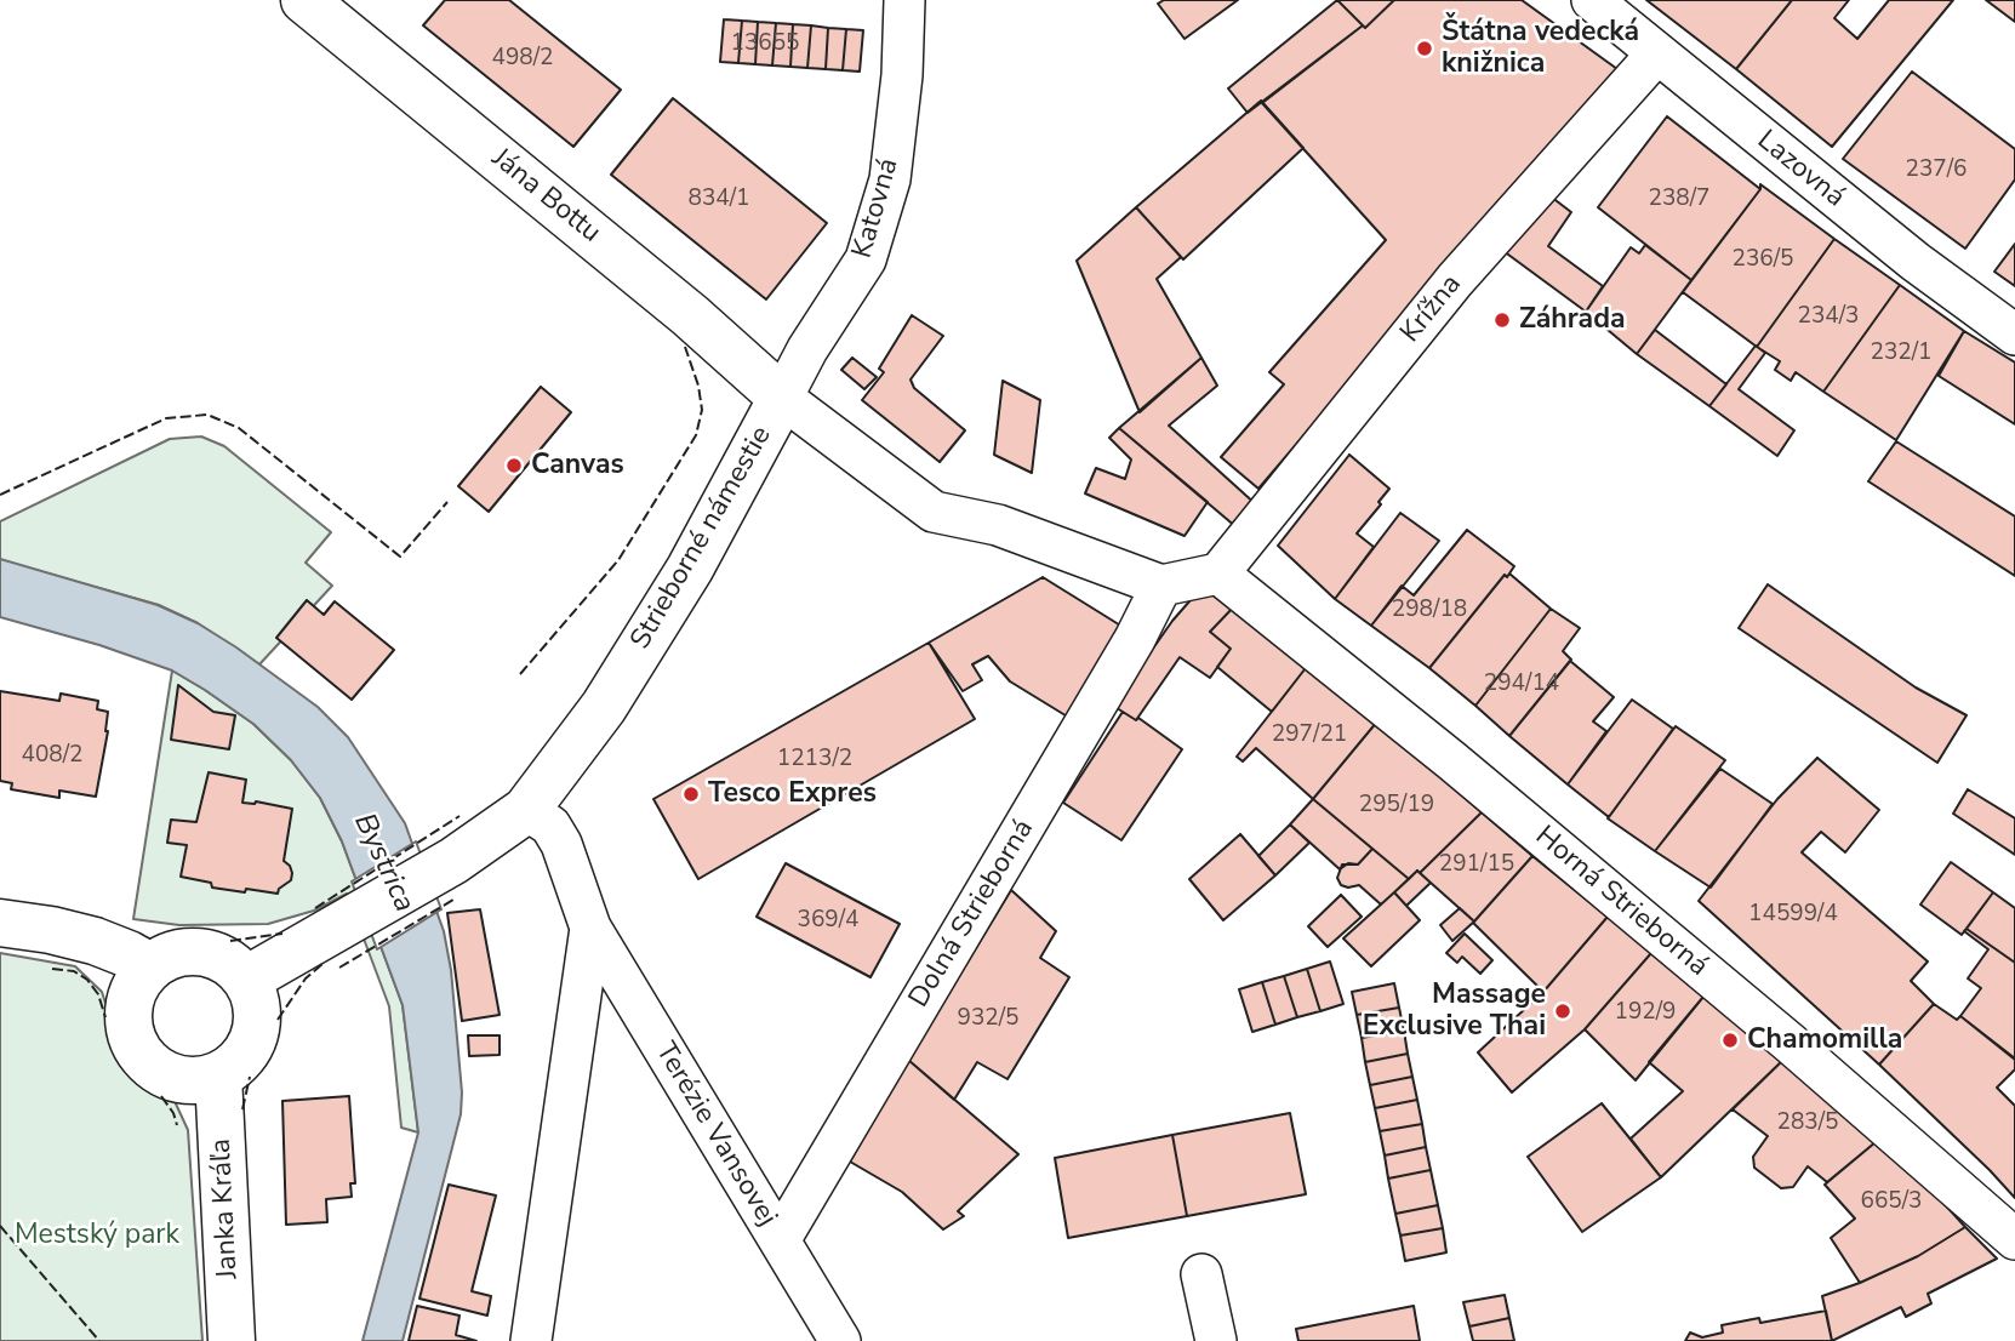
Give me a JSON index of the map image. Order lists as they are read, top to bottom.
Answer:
{
  "streets": {
    "street": [
      "Lazovná",
      "Jána Bottu",
      "Katovná",
      "Krížna",
      "Strieborné námestie",
      "Horná Strieborná",
      "Dolná Strieborná",
      "Terézie Vansovej",
      "Janka Kráľa"
    ]
  },
  "crossings": [
    ["Lazovná", "Krížna"],
    ["Jána Bottu", "Katovná"],
    ["Jána Bottu", "Strieborné námestie"],
    ["Katovná", "Strieborné námestie"],
    ["Krížna", "Horná Strieborná"],
    ["Strieborné námestie", "Dolná Strieborná"],
    ["Strieborné námestie", "Terézie Vansovej"],
    ["Strieborné námestie", "Janka Kráľa"],
    ["Dolná Strieborná", "Terézie Vansovej"]
  ],
  "water": ["Bystrica"],
  "parks": ["Mestský park"],
  "places": [
    "Štátna vedecká knižnica",
    "Záhrada",
    "Canvas",
    "Tesco Expres",
    "Massage Exclusive Thai",
    "Chamomilla"
  ],
  "house_numbers": [
    "13655",
    "498/2",
    "237/6",
    "834/1",
    "238/7",
    "236/5",
    "234/3",
    "232/1",
    "298/18",
    "294/14",
    "297/21",
    "408/2",
    "1213/2",
    "295/19",
    "291/15",
    "14599/4",
    "369/4",
    "192/9",
    "932/5",
    "283/5",
    "665/3"
  ]
}
